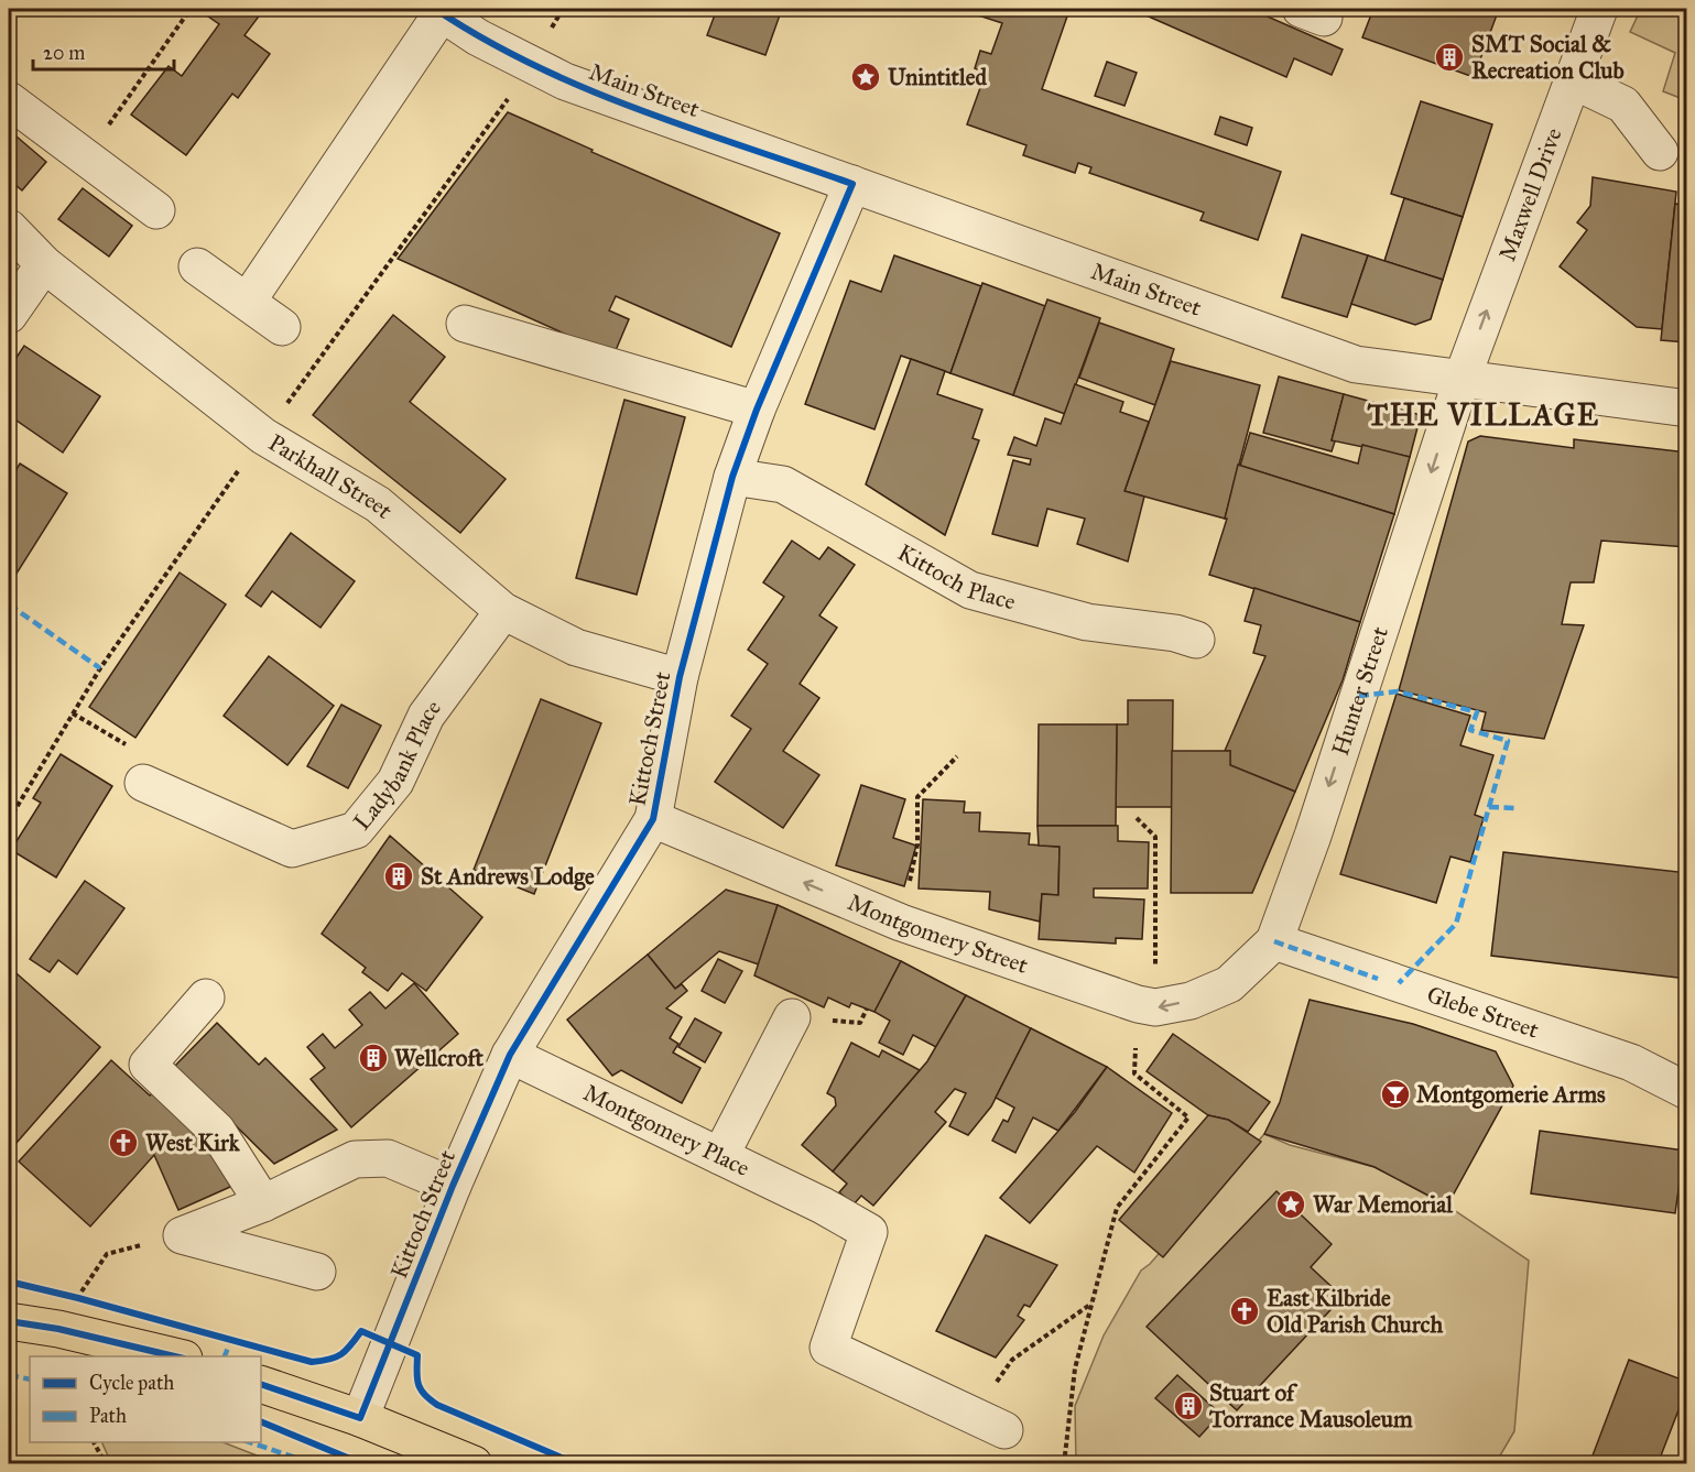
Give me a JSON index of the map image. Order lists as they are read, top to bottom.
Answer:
{
  "streets": {
    "street": [
      "Main Street",
      "Maxwell Drive",
      "Parkhall Street",
      "Kittoch Place",
      "Hunter Street",
      "Kittoch Street",
      "Ladybank Place",
      "Montgomery Street",
      "Glebe Street",
      "Montgomery Place"
    ]
  },
  "crossings": [
    ["Main Street", "Maxwell Drive"],
    ["Main Street", "Hunter Street"],
    ["Main Street", "Kittoch Street"],
    ["Maxwell Drive", "Hunter Street"],
    ["Parkhall Street", "Kittoch Street"],
    ["Parkhall Street", "Ladybank Place"],
    ["Kittoch Place", "Kittoch Street"],
    ["Hunter Street", "Montgomery Street"],
    ["Hunter Street", "Glebe Street"],
    ["Kittoch Street", "Montgomery Street"],
    ["Kittoch Street", "Montgomery Place"]
  ],
  "one_way": ["Maxwell Drive", "Hunter Street", "Montgomery Street"],
  "districts": ["THE VILLAGE"],
  "places": {
    "building": [
      "SMT Social & Recreation Club",
      "St Andrews Lodge",
      "Wellcroft",
      "Stuart of Torrance Mausoleum"
    ],
    "place": ["Unintitled", "War Memorial"],
    "bar": ["Montgomerie Arms"],
    "church": ["West Kirk", "East Kilbride Old Parish Church"]
  },
  "legend": ["Cycle path", "Path"],
  "scale_bar": "20 m"
}
